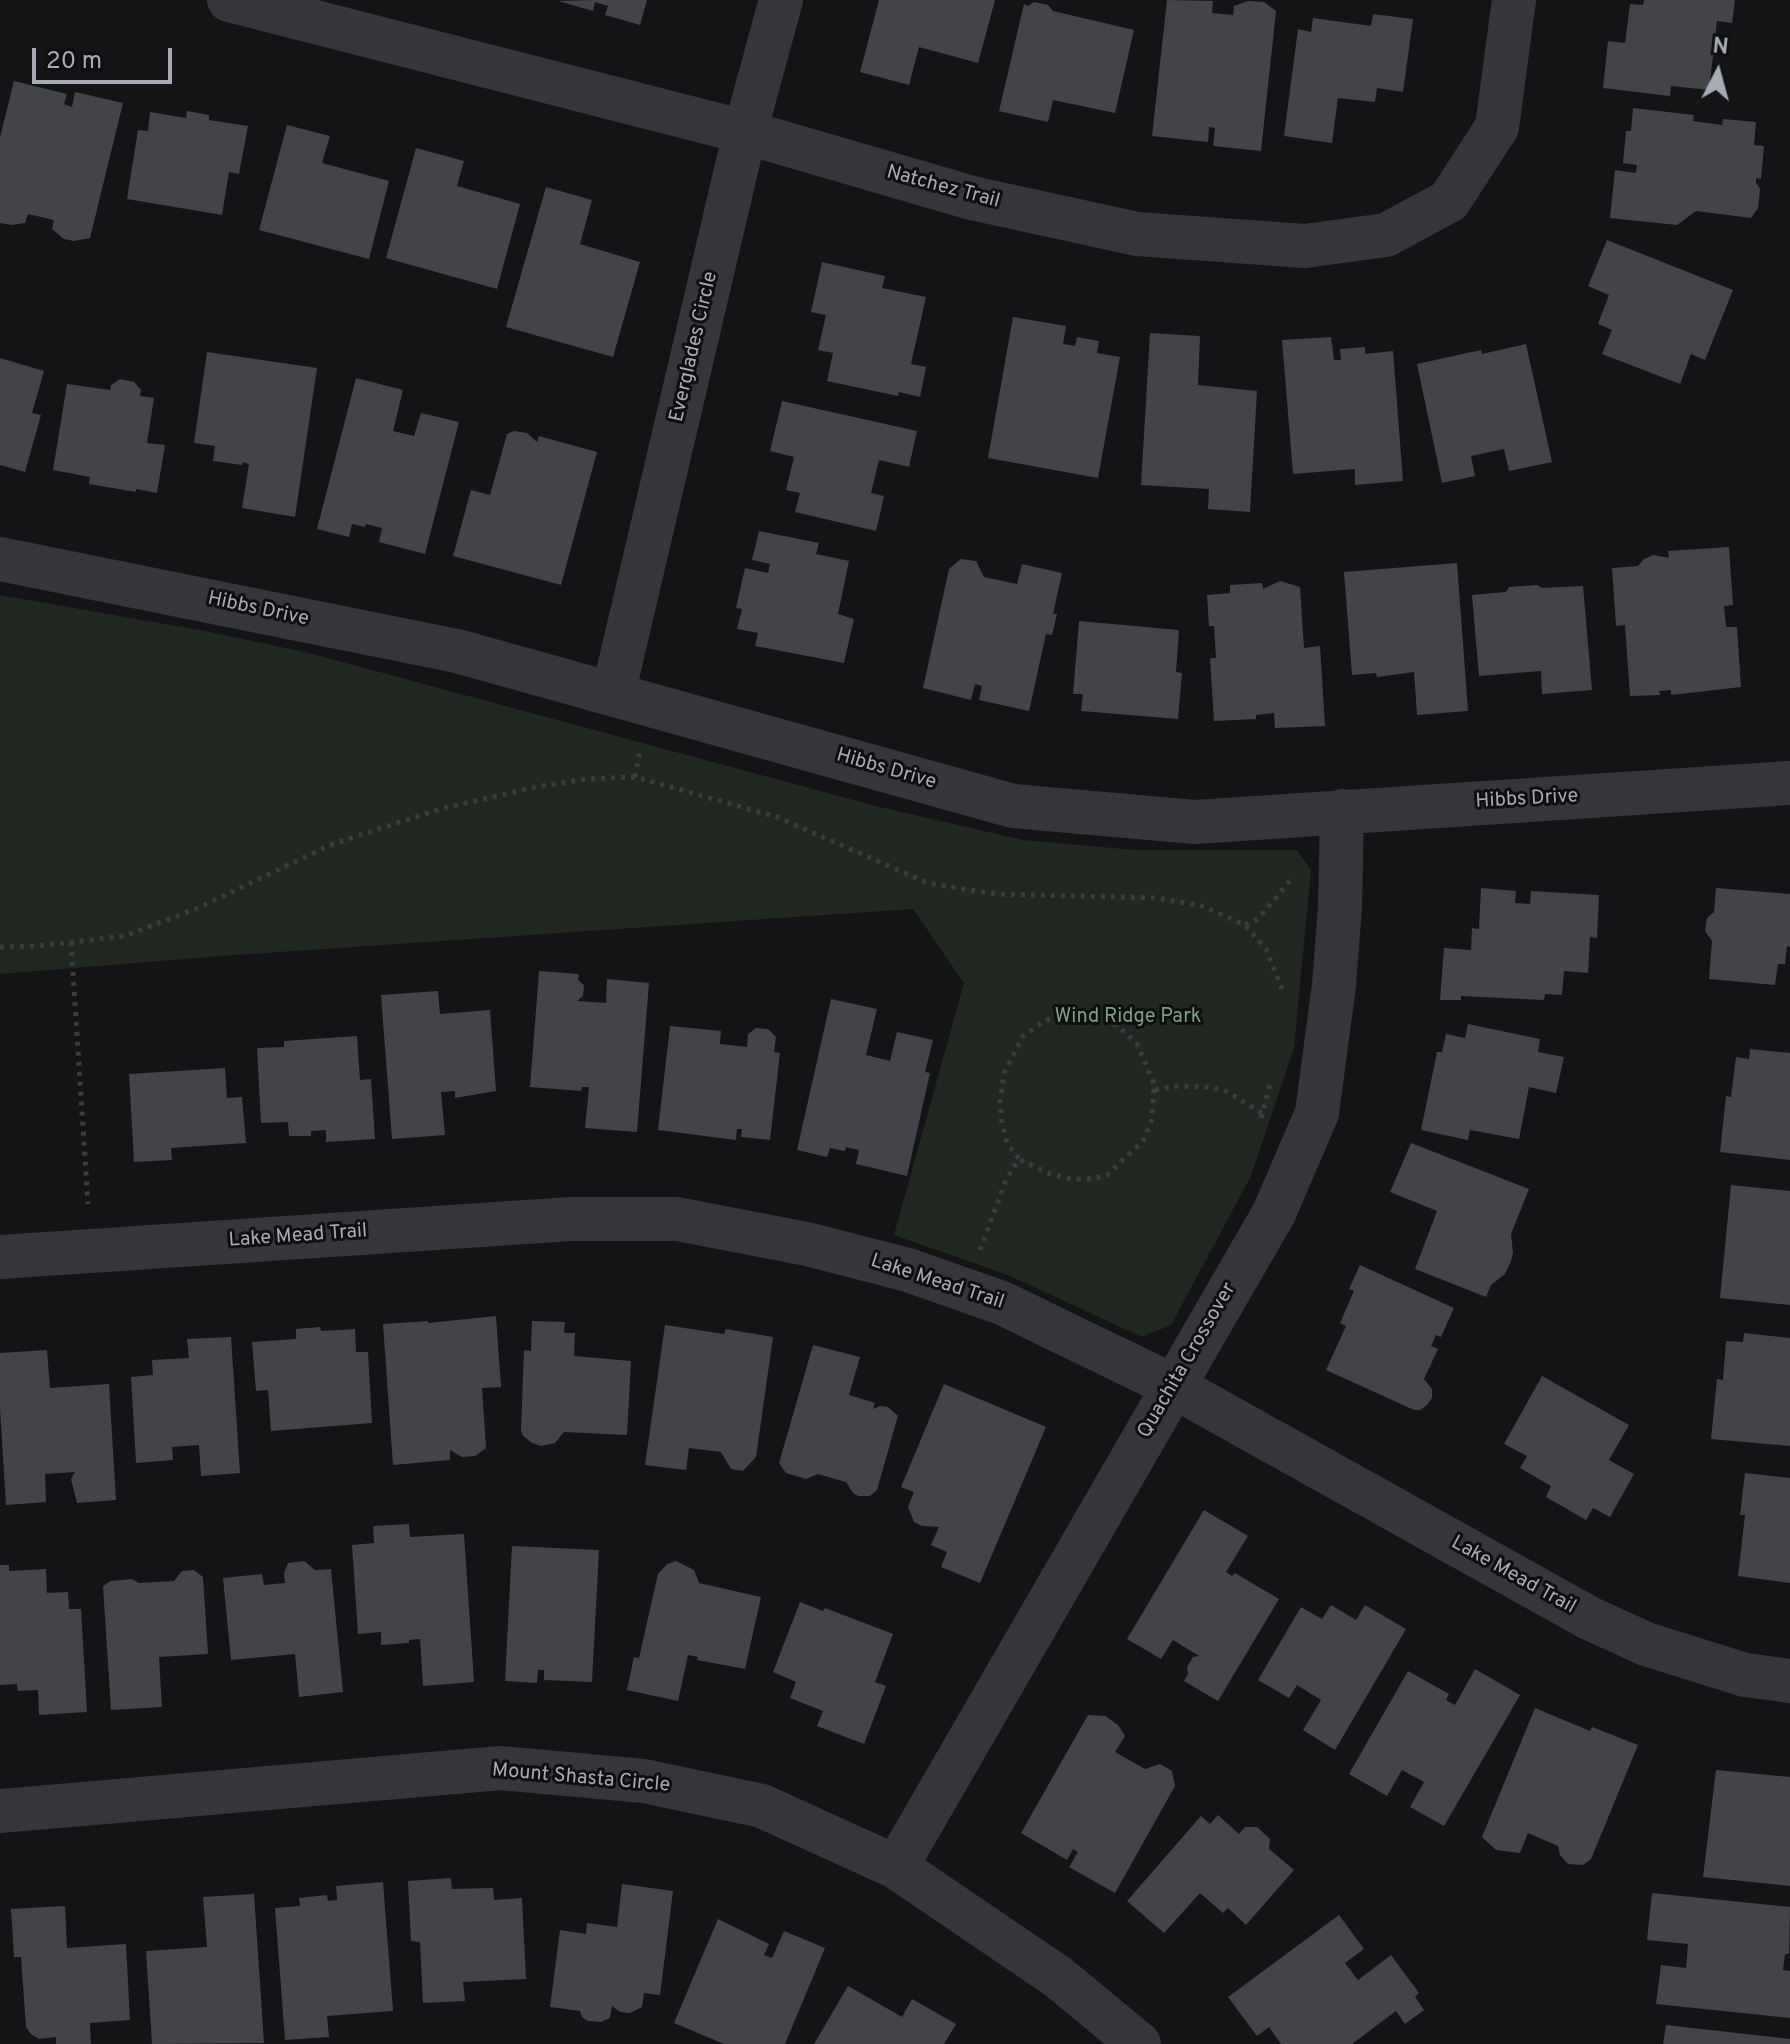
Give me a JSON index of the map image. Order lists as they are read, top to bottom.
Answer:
{
  "streets": {
    "street": [
      "Natchez Trail",
      "Everglades Circle",
      "Hibbs Drive",
      "Lake Mead Trail",
      "Quachita Crossover",
      "Mount Shasta Circle"
    ]
  },
  "crossings": [
    ["Natchez Trail", "Everglades Circle"],
    ["Everglades Circle", "Hibbs Drive"],
    ["Hibbs Drive", "Quachita Crossover"],
    ["Lake Mead Trail", "Quachita Crossover"],
    ["Quachita Crossover", "Mount Shasta Circle"]
  ],
  "parks": ["Wind Ridge Park"],
  "scale_bar": "20 m",
  "north": "top"
}
